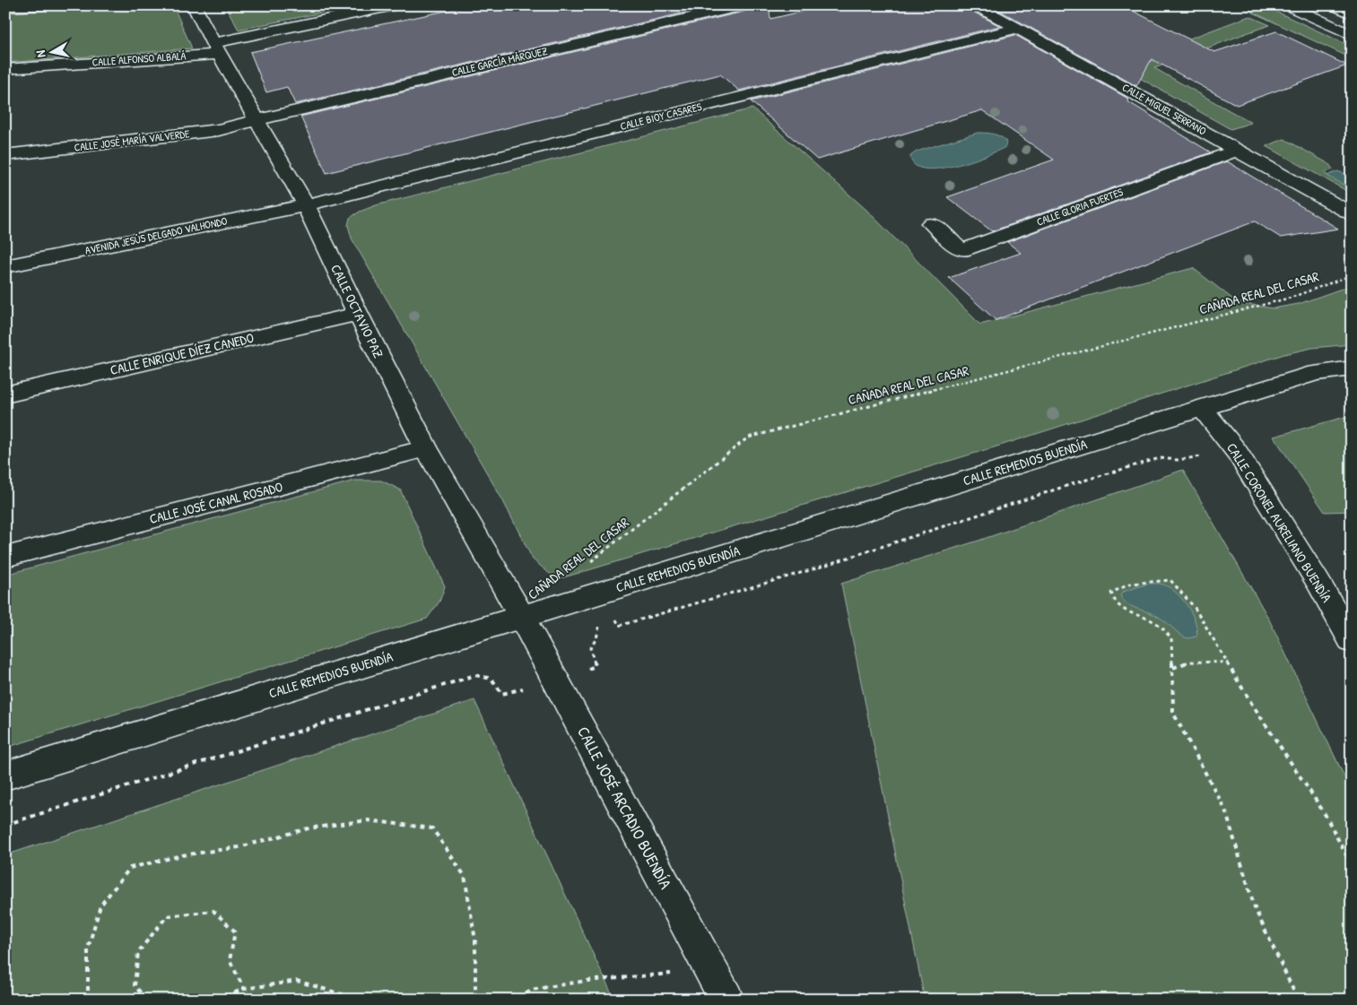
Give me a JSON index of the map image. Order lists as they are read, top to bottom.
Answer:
{
  "streets": {
    "main road": [
      "CALLE ALFONSO ALBALÁ",
      "CALLE GARCÍA MÁRQUEZ",
      "CALLE MIGUEL SERRANO",
      "CALLE BIOY CASARES",
      "CALLE JOSÉ MARÍA VALVERDE",
      "CALLE GLORIA FUERTES",
      "AVENIDA JESÚS DELGADO VALHONDO",
      "CALLE OCTAVIO PAZ",
      "CALLE ENRIQUE DÍEZ CANEDO",
      "CALLE REMEDIOS BUENDÍA",
      "CALLE JOSÉ CANAL ROSADO",
      "CALLE CORONEL AURELIANO BUENDÍA",
      "CALLE JOSÉ ARCADIO BUENDÍA"
    ],
    "path": ["CAÑADA REAL DEL CASAR"]
  },
  "crossings": [
    ["CALLE ALFONSO ALBALÁ", "CALLE OCTAVIO PAZ"],
    ["CALLE GARCÍA MÁRQUEZ", "CALLE JOSÉ MARÍA VALVERDE"],
    ["CALLE GARCÍA MÁRQUEZ", "CALLE OCTAVIO PAZ"],
    ["CALLE MIGUEL SERRANO", "CALLE BIOY CASARES"],
    ["CALLE MIGUEL SERRANO", "CALLE GLORIA FUERTES"],
    ["CALLE BIOY CASARES", "AVENIDA JESÚS DELGADO VALHONDO"],
    ["CALLE BIOY CASARES", "CALLE OCTAVIO PAZ"],
    ["CALLE JOSÉ MARÍA VALVERDE", "CALLE OCTAVIO PAZ"],
    ["AVENIDA JESÚS DELGADO VALHONDO", "CALLE OCTAVIO PAZ"],
    ["CALLE OCTAVIO PAZ", "CALLE ENRIQUE DÍEZ CANEDO"],
    ["CALLE OCTAVIO PAZ", "CALLE REMEDIOS BUENDÍA"],
    ["CALLE OCTAVIO PAZ", "CALLE JOSÉ CANAL ROSADO"],
    ["CALLE OCTAVIO PAZ", "CALLE JOSÉ ARCADIO BUENDÍA"],
    ["CALLE REMEDIOS BUENDÍA", "CALLE CORONEL AURELIANO BUENDÍA"],
    ["CALLE REMEDIOS BUENDÍA", "CALLE JOSÉ ARCADIO BUENDÍA"]
  ],
  "north": "left"
}
